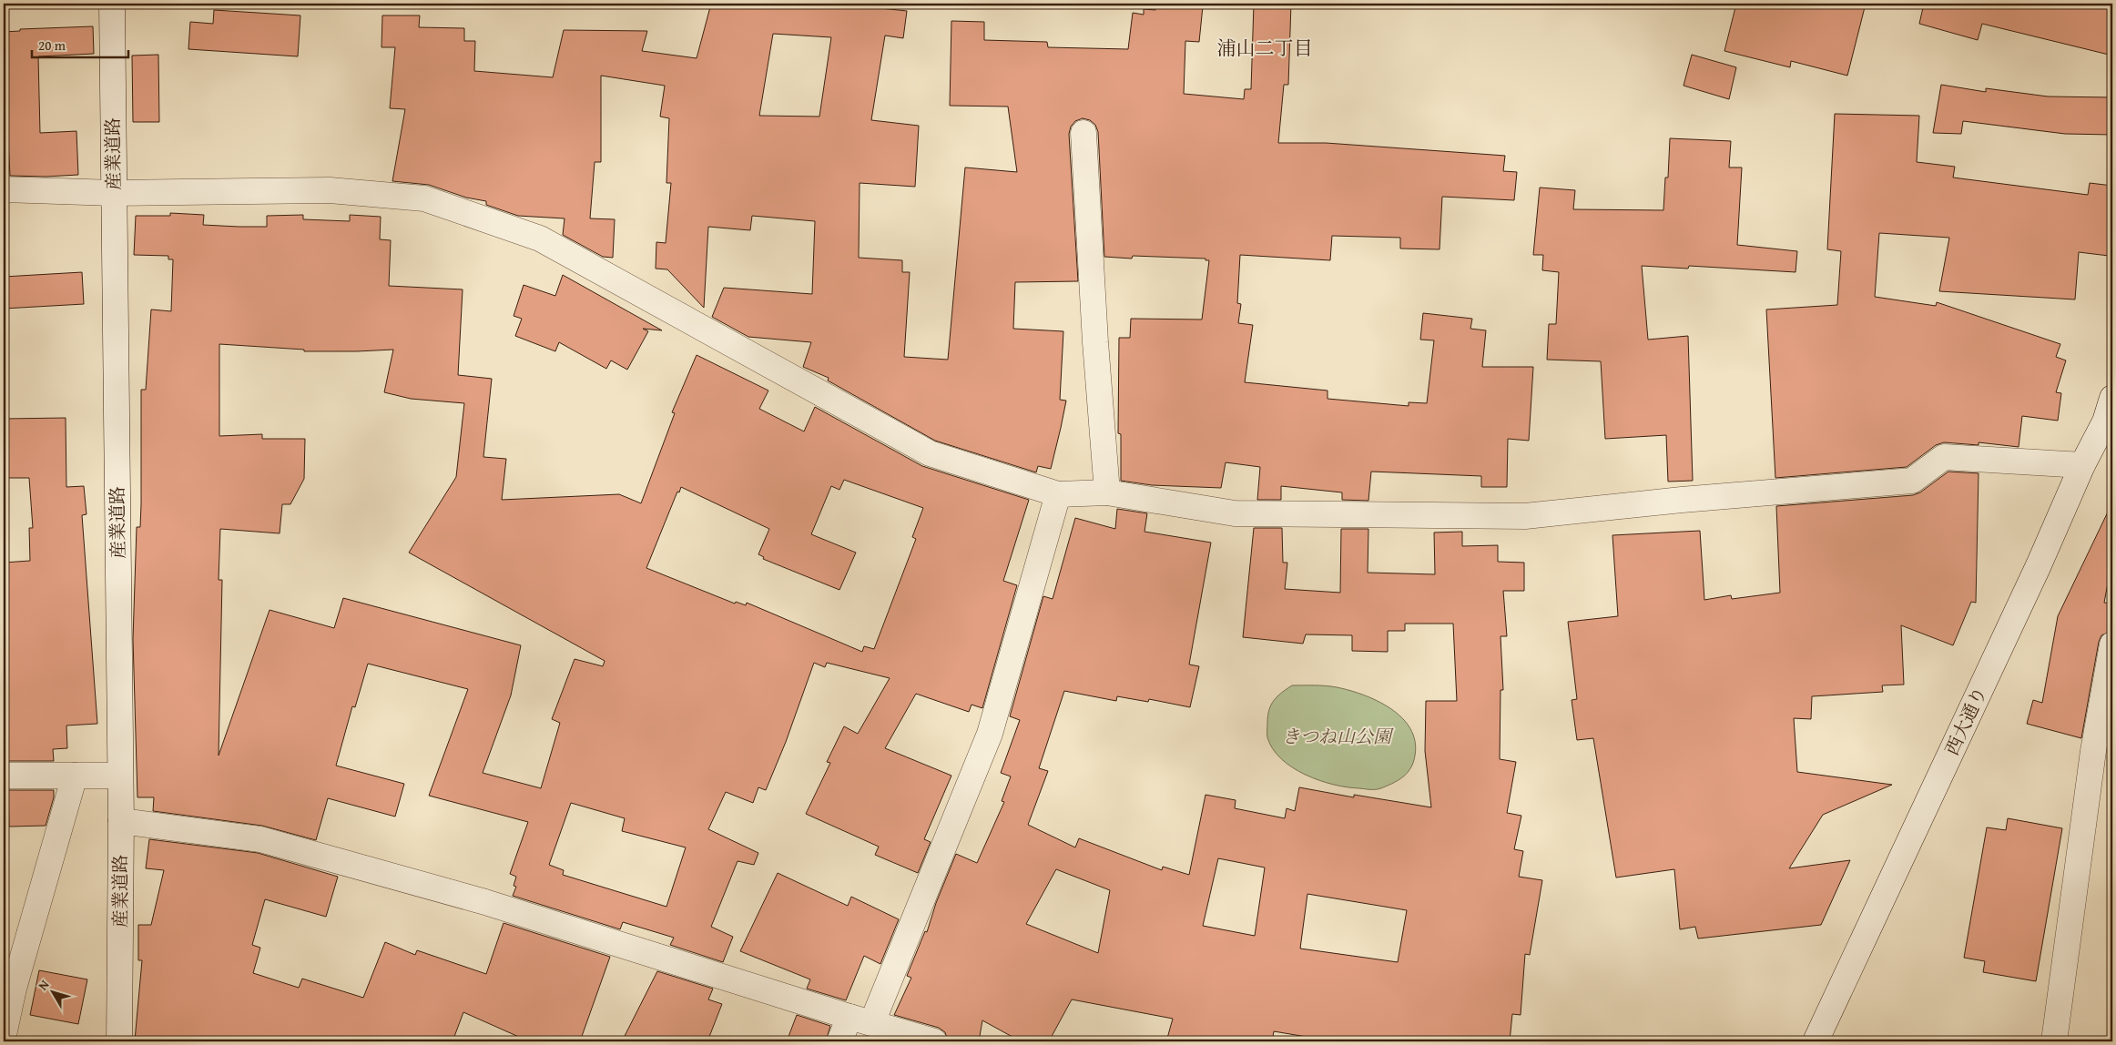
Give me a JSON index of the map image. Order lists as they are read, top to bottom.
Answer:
{
  "streets": {
    "street": ["産業道路", "西大通り"]
  },
  "districts": ["浦山二丁目"],
  "parks": ["きつね山公園"],
  "scale_bar": "20 m",
  "north": "top left"
}
